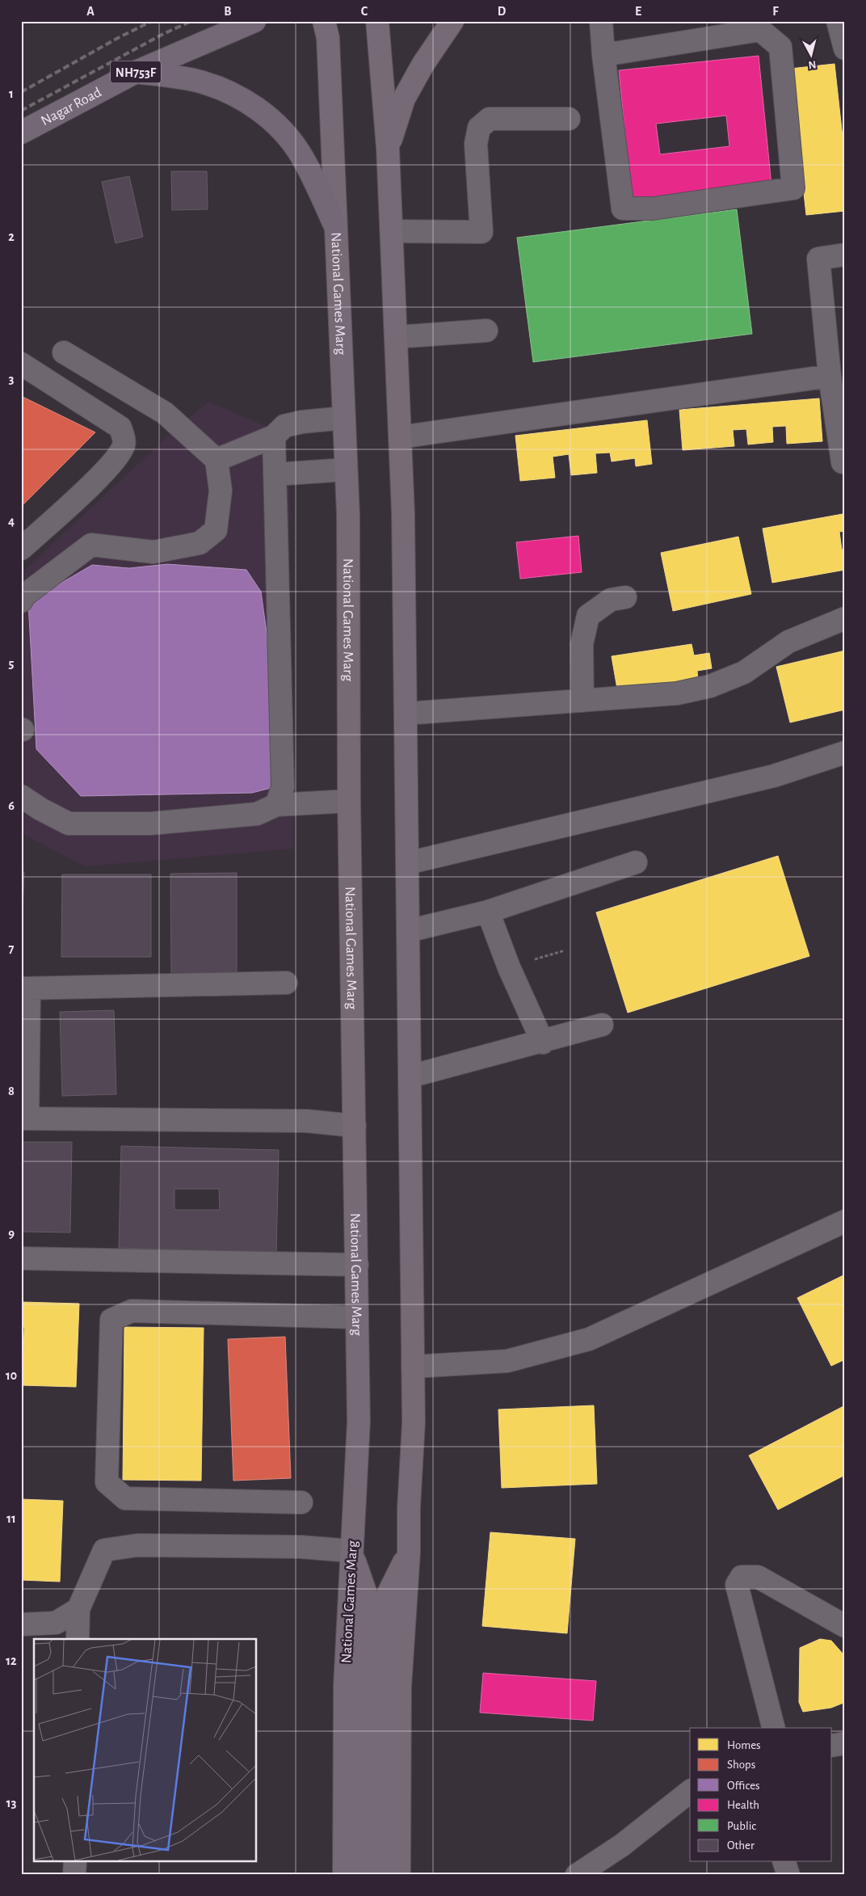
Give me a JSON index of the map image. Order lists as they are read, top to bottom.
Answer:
{
  "streets": {
    "highway": ["NH753F", "Nagar Road"],
    "main road": ["National Games Marg"]
  },
  "legend": [
    "Homes",
    "Shops",
    "Offices",
    "Health",
    "Public",
    "Other"
  ],
  "north": "bottom",
  "grid": {
    "columns": [
      "A",
      "B",
      "C",
      "D",
      "E",
      "F"
    ],
    "rows": [
      "1",
      "2",
      "3",
      "4",
      "5",
      "6",
      "7",
      "8",
      "9",
      "10",
      "11",
      "12",
      "13"
    ]
  }
}
